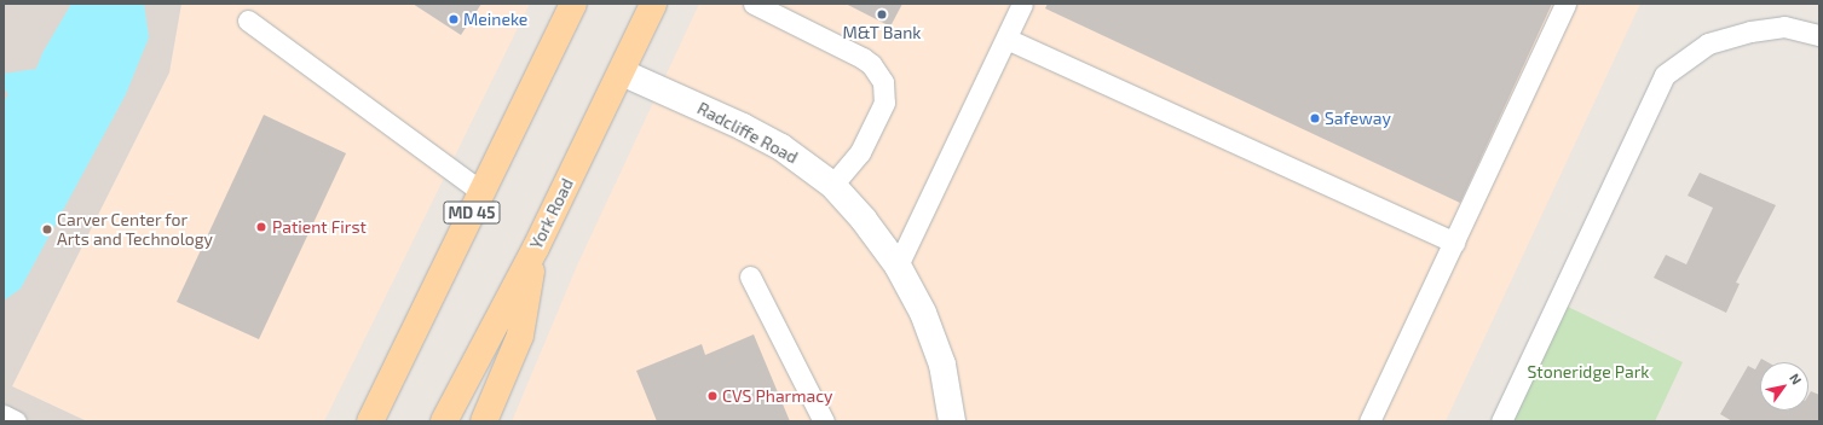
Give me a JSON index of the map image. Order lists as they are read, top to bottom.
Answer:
{
  "streets": {
    "main road": ["MD 45", "York Road"],
    "street": ["Radcliffe Road"]
  },
  "crossings": [
    ["Radcliffe Road", "York Road"]
  ],
  "parks": ["Stoneridge Park"],
  "places": [
    "M&T Bank",
    "Meineke",
    "Safeway",
    "Patient First",
    "Carver Center for Arts and Technology",
    "CVS Pharmacy"
  ],
  "north": "top right"
}
